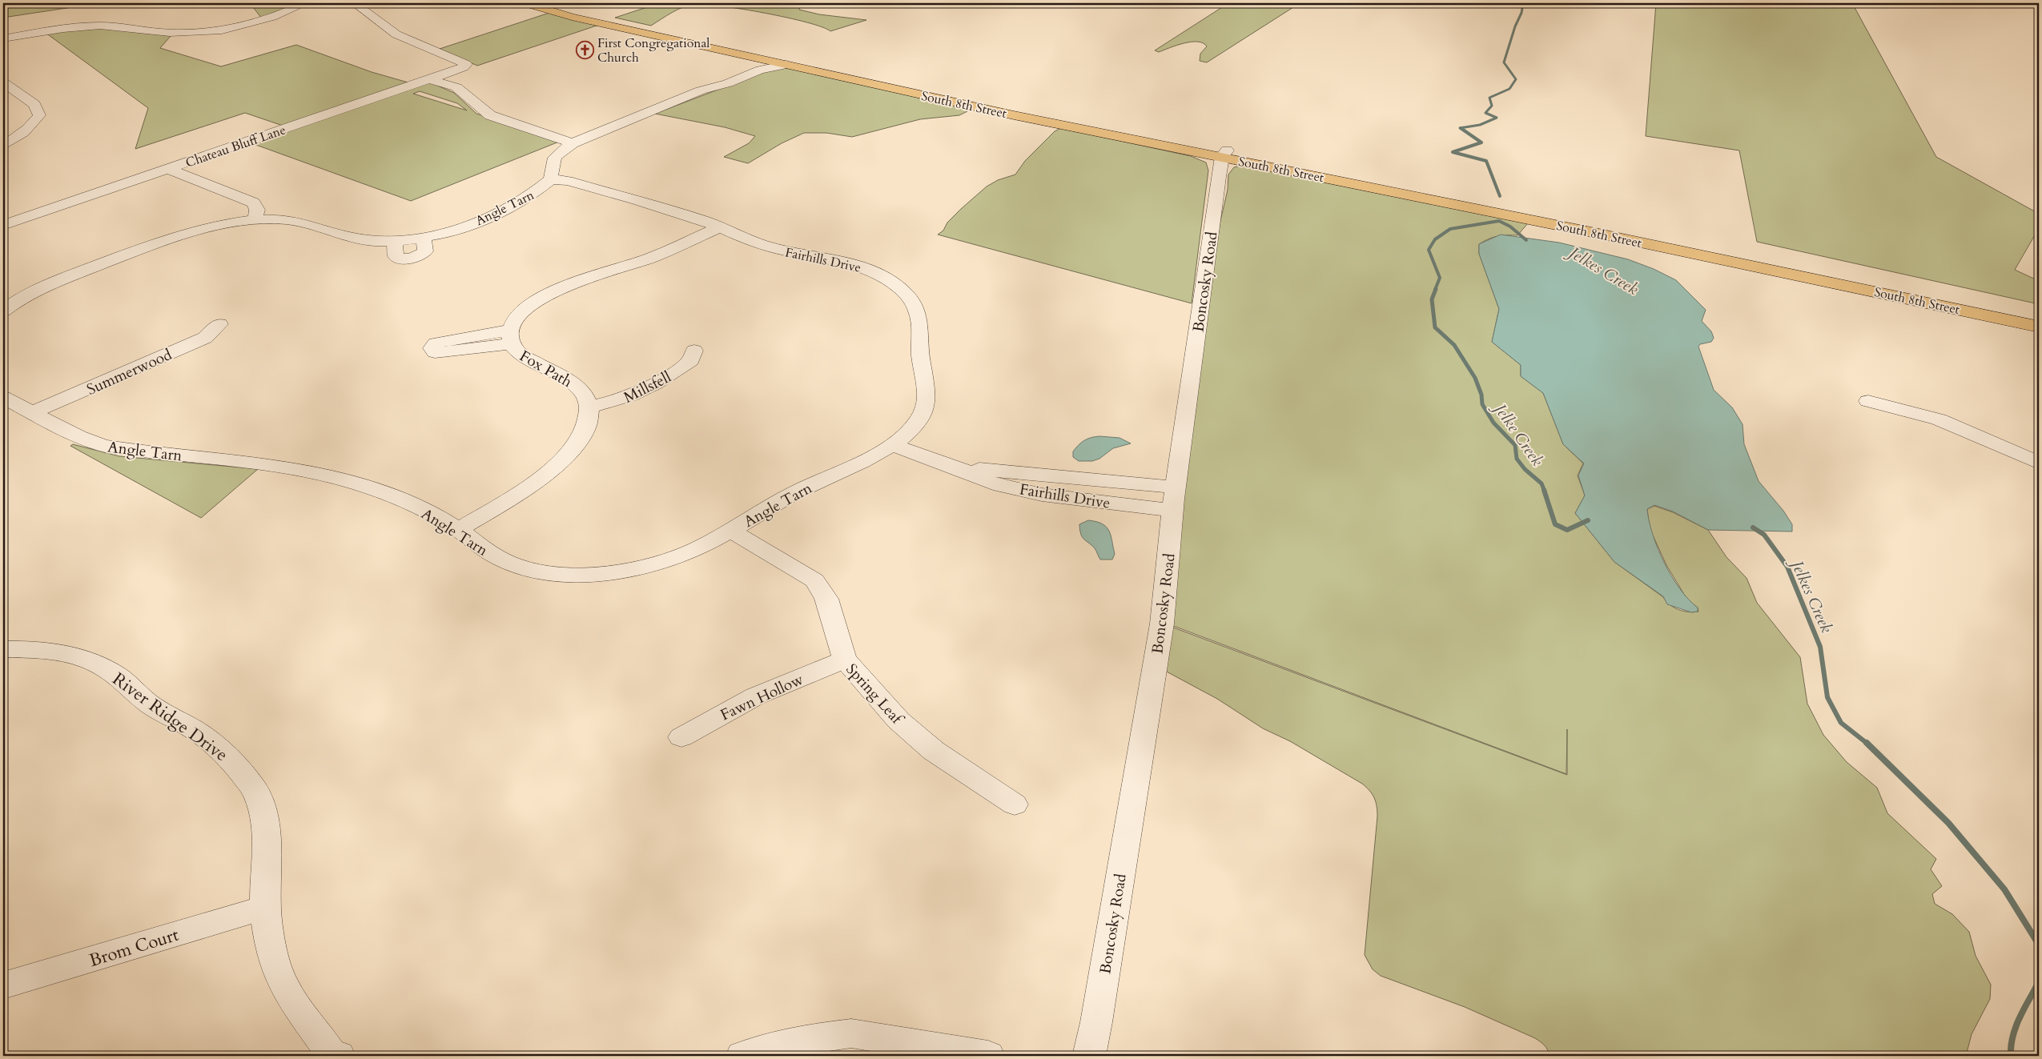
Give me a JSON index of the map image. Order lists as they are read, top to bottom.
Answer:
{
  "streets": {
    "main road": ["South 8th Street"],
    "street": [
      "Chateau Bluff Lane",
      "Angle Tarn",
      "Fairhills Drive",
      "Boncosky Road",
      "Fox Path",
      "Summerwood",
      "Millsfell",
      "Spring Leaf",
      "Fawn Hollow",
      "River Ridge Drive",
      "Brom Court"
    ]
  },
  "crossings": [
    ["South 8th Street", "Boncosky Road"],
    ["Angle Tarn", "Fairhills Drive"],
    ["Angle Tarn", "Summerwood"],
    ["Angle Tarn", "Spring Leaf"],
    ["Fairhills Drive", "Boncosky Road"],
    ["Fairhills Drive", "Fox Path"],
    ["Fox Path", "Millsfell"],
    ["Spring Leaf", "Fawn Hollow"],
    ["River Ridge Drive", "Brom Court"]
  ],
  "water": ["Jelkes Creek", "Jelke Creek"],
  "places": {
    "church": ["First Congregational Church"]
  }
}
